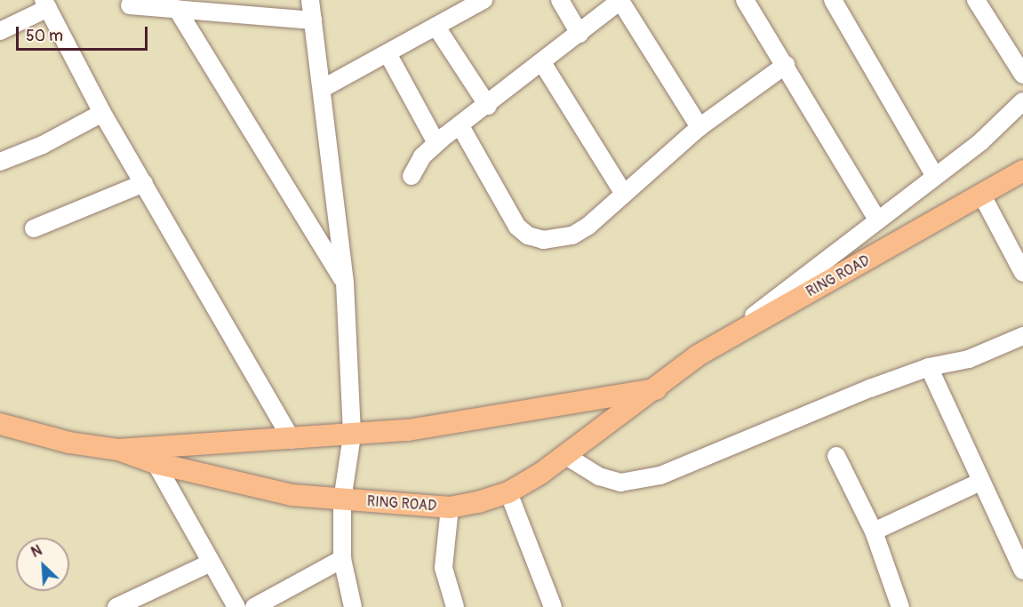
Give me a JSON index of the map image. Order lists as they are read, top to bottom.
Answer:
{
  "streets": {
    "main road": ["RING ROAD"]
  },
  "scale_bar": "50 m",
  "north": "top left"
}
